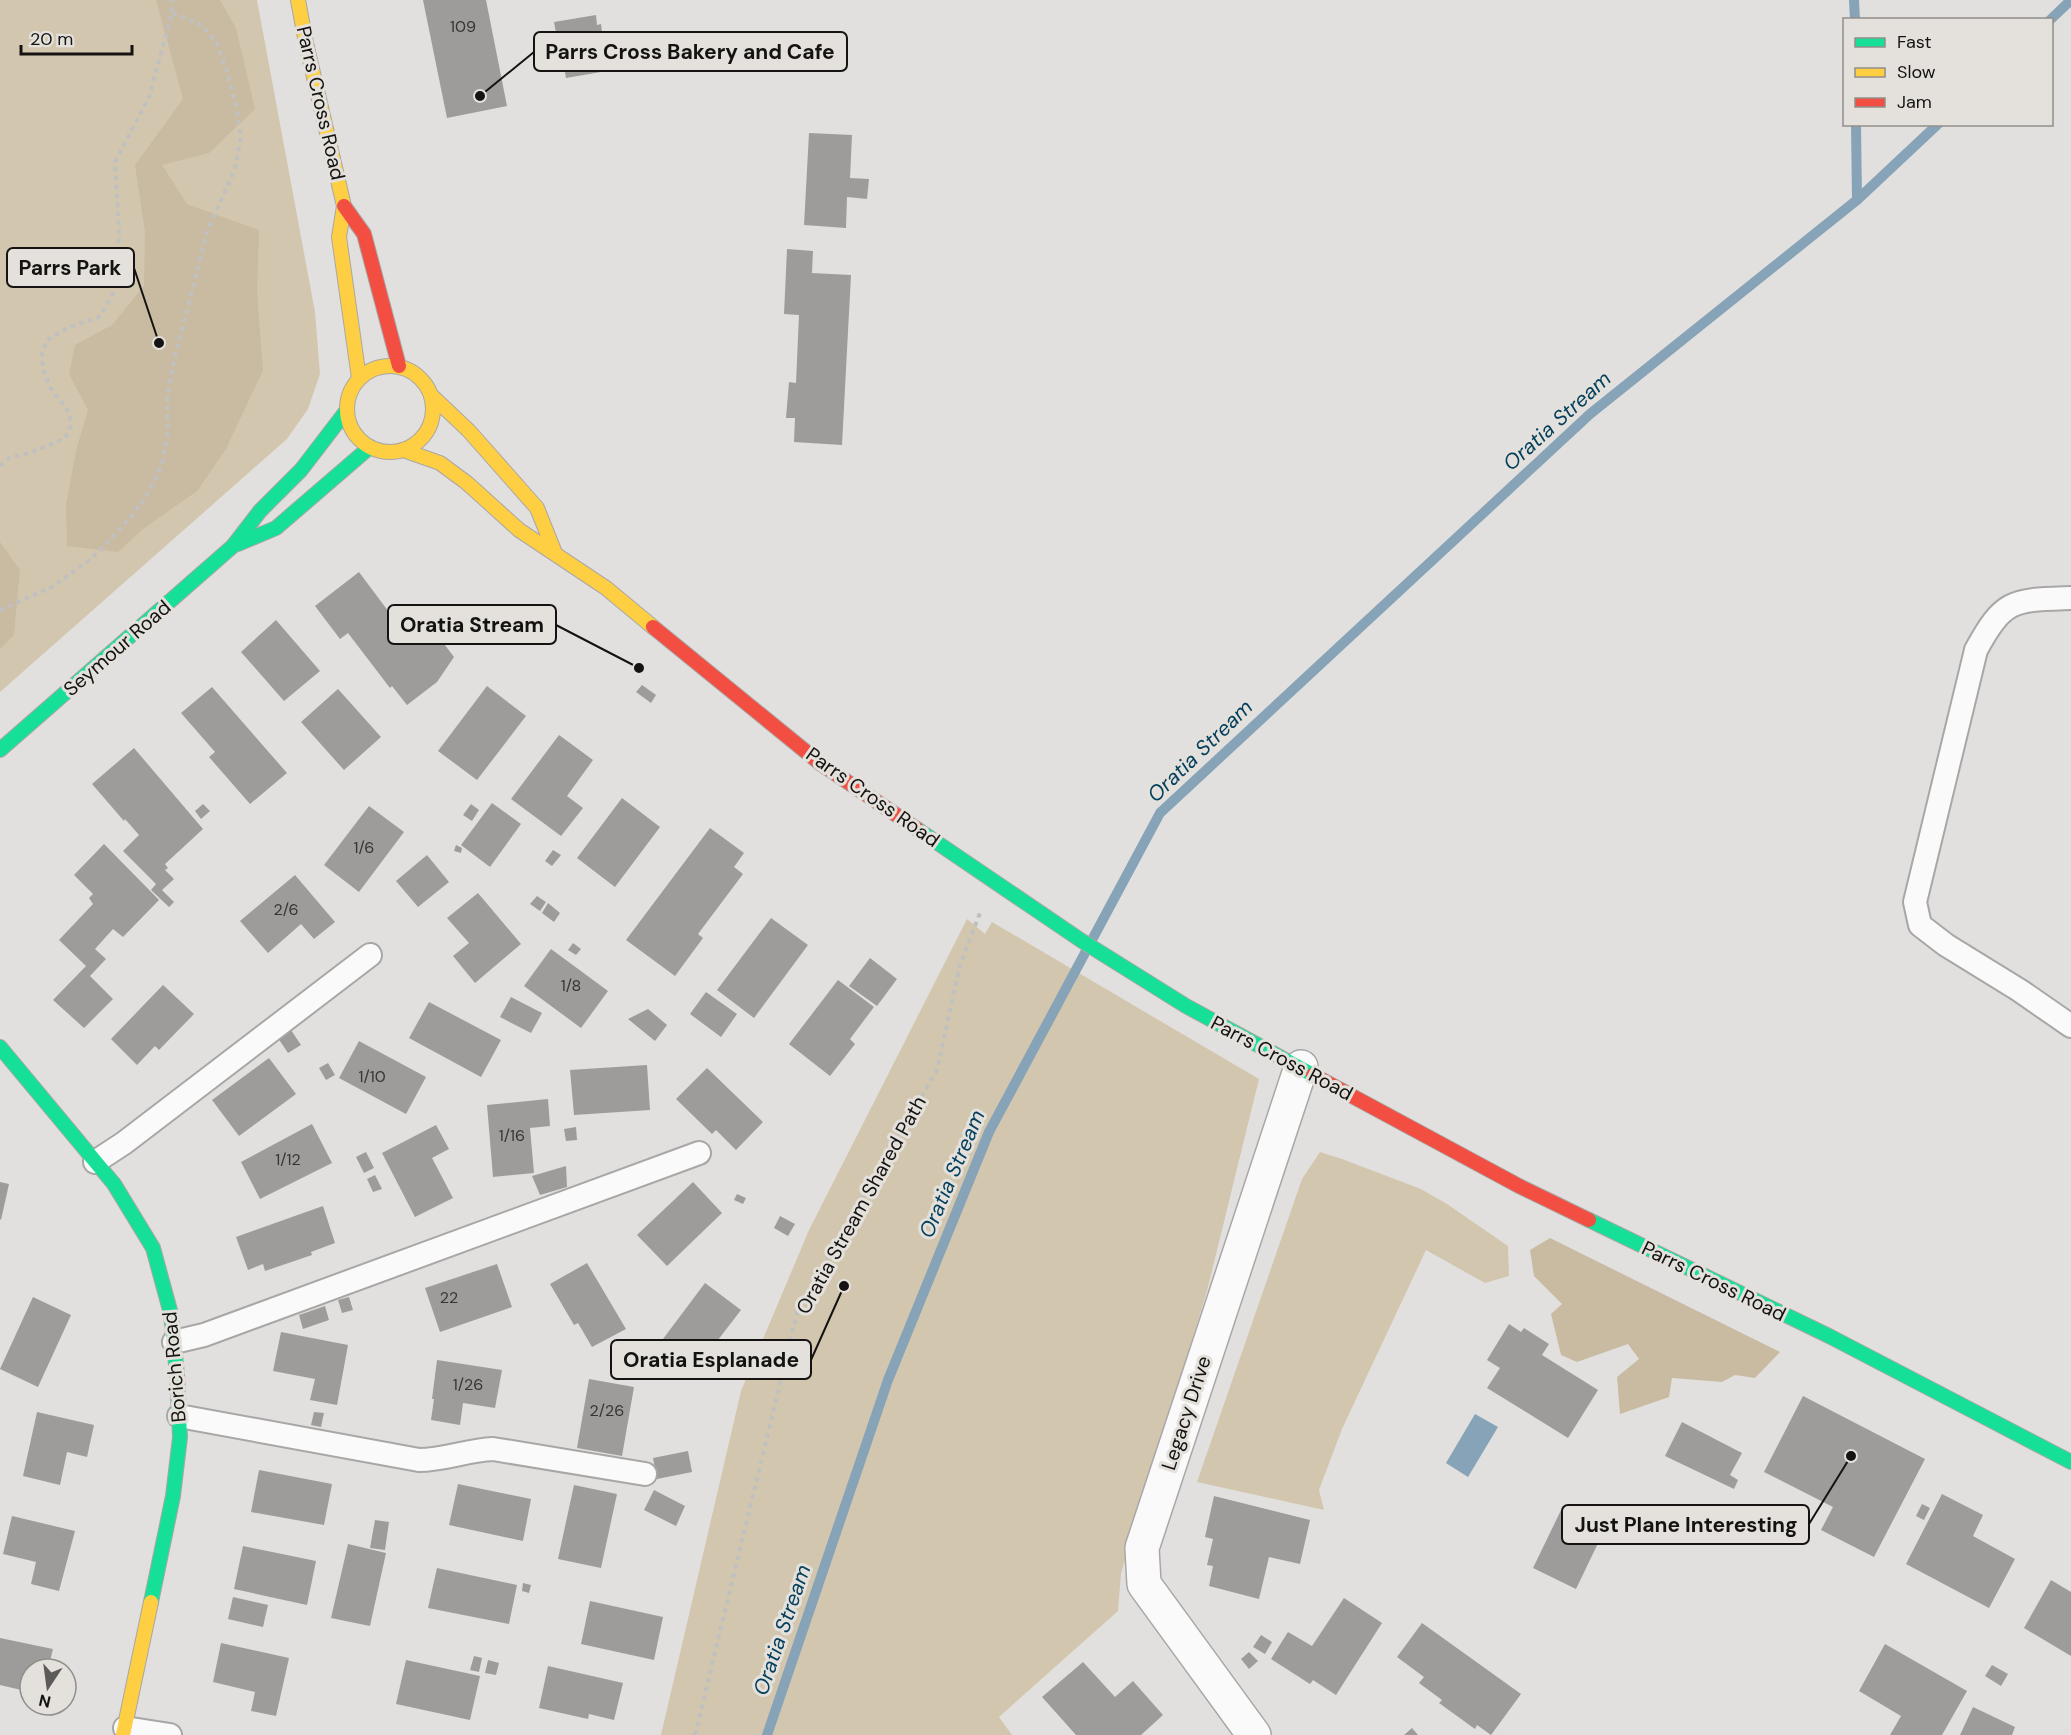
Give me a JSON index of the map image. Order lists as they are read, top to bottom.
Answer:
{
  "streets": {
    "main road": ["Parrs Cross Road", "Seymour Road", "Borich Road"],
    "street": ["Legacy Drive"],
    "path": ["Oratia Stream Shared Path"]
  },
  "crossings": [
    ["Parrs Cross Road", "Seymour Road"],
    ["Parrs Cross Road", "Legacy Drive"]
  ],
  "water": ["Oratia Stream"],
  "places": [
    "Parrs Cross Bakery and Cafe",
    "Parrs Park",
    "Oratia Stream",
    "Oratia Esplanade",
    "Just Plane Interesting"
  ],
  "house_numbers": [
    "109",
    "1/6",
    "2/6",
    "1/8",
    "1/10",
    "1/16",
    "1/12",
    "22",
    "1/26",
    "2/26"
  ],
  "legend": ["Fast", "Slow", "Jam"],
  "scale_bar": "20 m",
  "north": "bottom"
}
